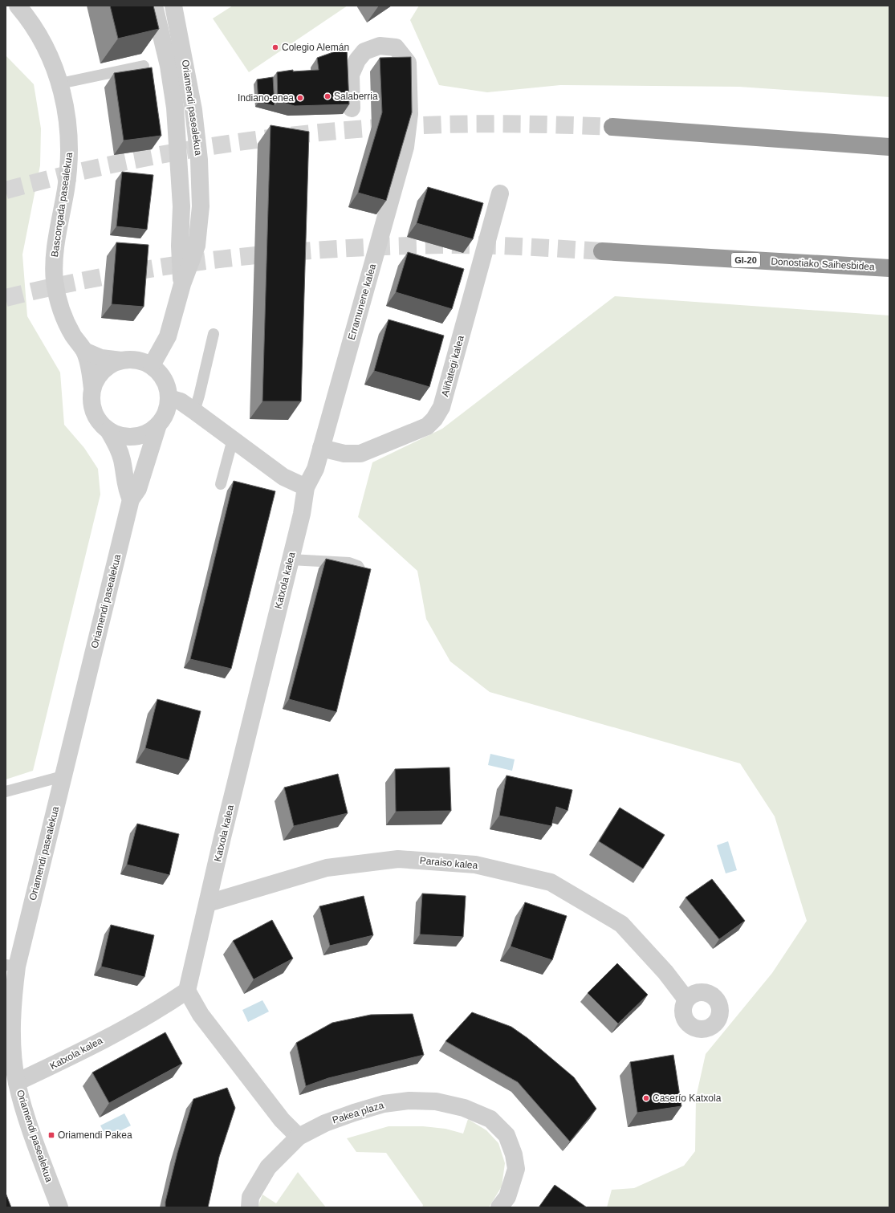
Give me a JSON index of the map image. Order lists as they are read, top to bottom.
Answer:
{
  "streets": {
    "highway": ["GI-20", "Donostiako Saihesbidea"],
    "street": [
      "Oriamendi pasealekua",
      "Bascongada pasealekua",
      "Erramunene kalea",
      "Aliñategi kalea",
      "Katxola kalea",
      "Paraiso kalea",
      "Pakea plaza"
    ]
  },
  "crossings": [
    ["Oriamendi pasealekua", "Bascongada pasealekua"],
    ["Oriamendi pasealekua", "Katxola kalea"],
    ["Erramunene kalea", "Aliñategi kalea"],
    ["Erramunene kalea", "Katxola kalea"],
    ["Katxola kalea", "Paraiso kalea"]
  ],
  "places": {
    "other": [
      "Colegio Alemán",
      "Salaberria",
      "Indiano-enea",
      "Caserío Katxola"
    ],
    "transit": ["Oriamendi Pakea"]
  }
}
